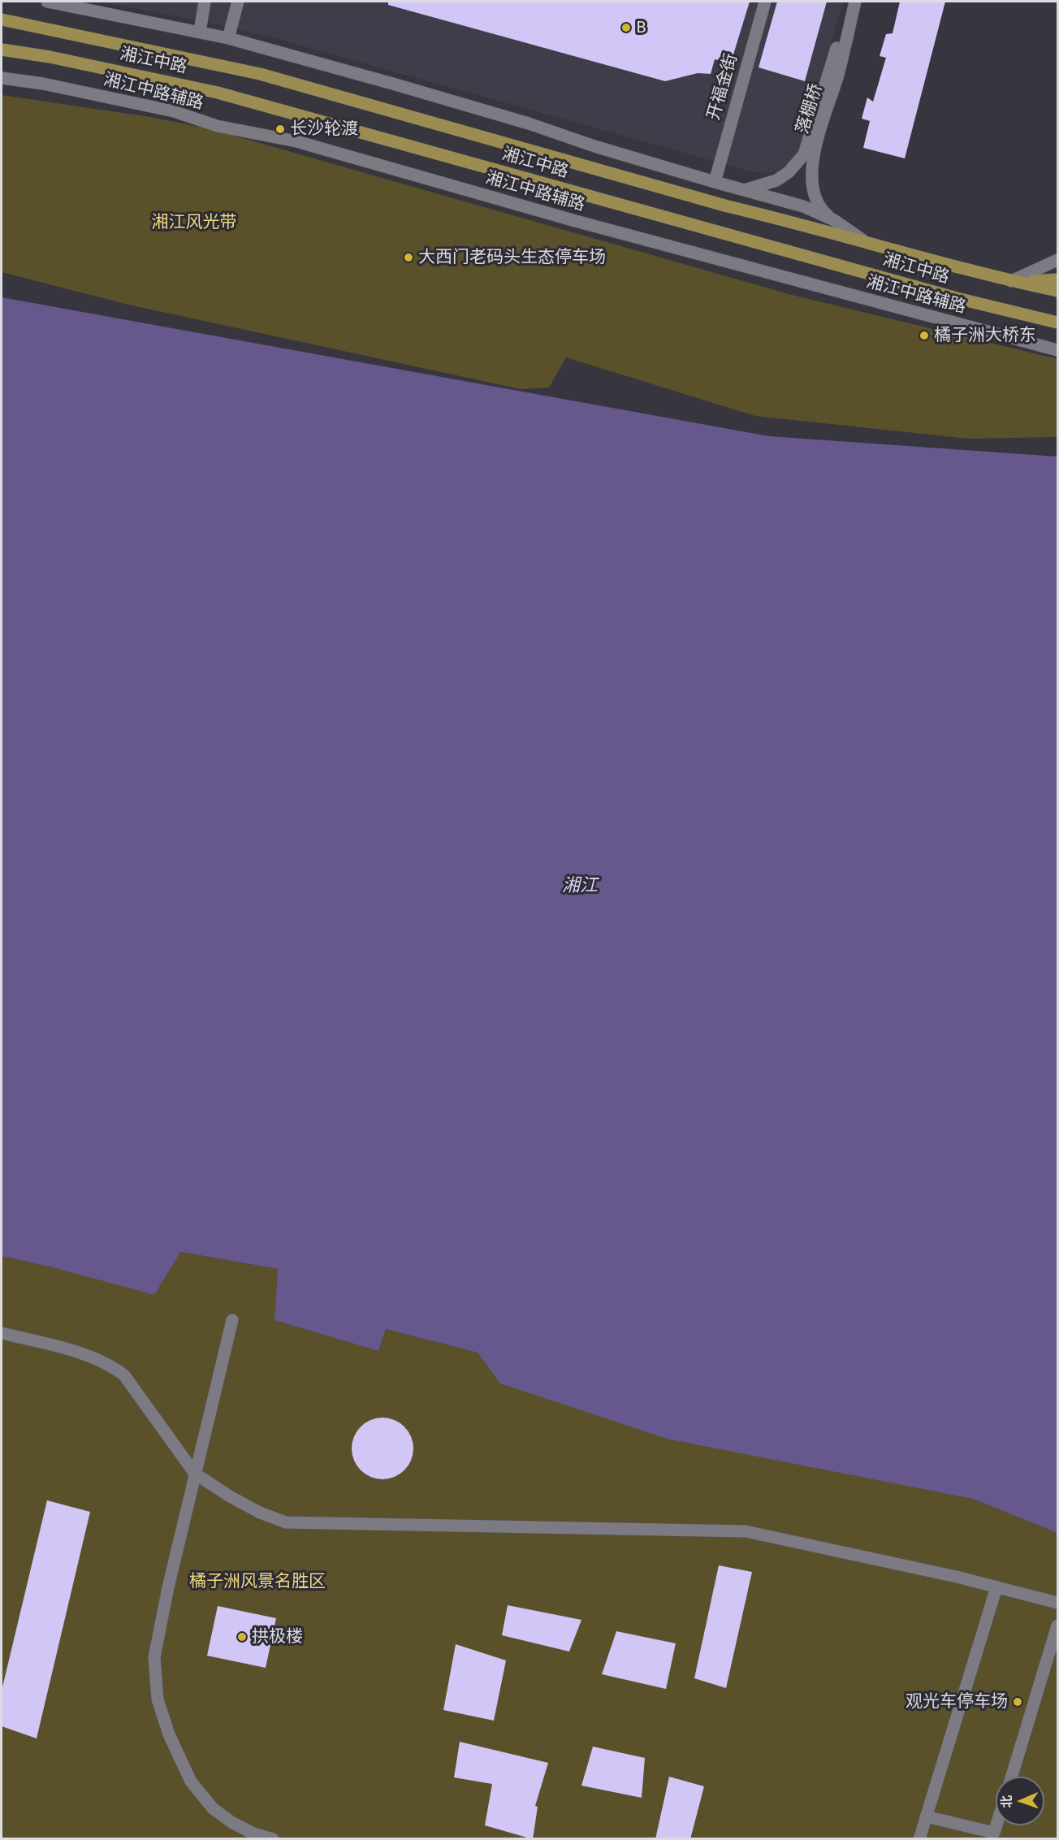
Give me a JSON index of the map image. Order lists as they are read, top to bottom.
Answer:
{
  "streets": {
    "main road": ["湘江中路"],
    "street": ["开福金街", "湘江中路辅路", "落棚桥"]
  },
  "crossings": [
    ["湘江中路", "开福金街"],
    ["湘江中路", "落棚桥"]
  ],
  "water": ["湘江"],
  "parks": ["湘江风光带", "橘子洲风景名胜区"],
  "places": [
    "B",
    "长沙轮渡",
    "大西门老码头生态停车场",
    "橘子洲大桥东",
    "拱极楼",
    "观光车停车场"
  ],
  "north": "left"
}
